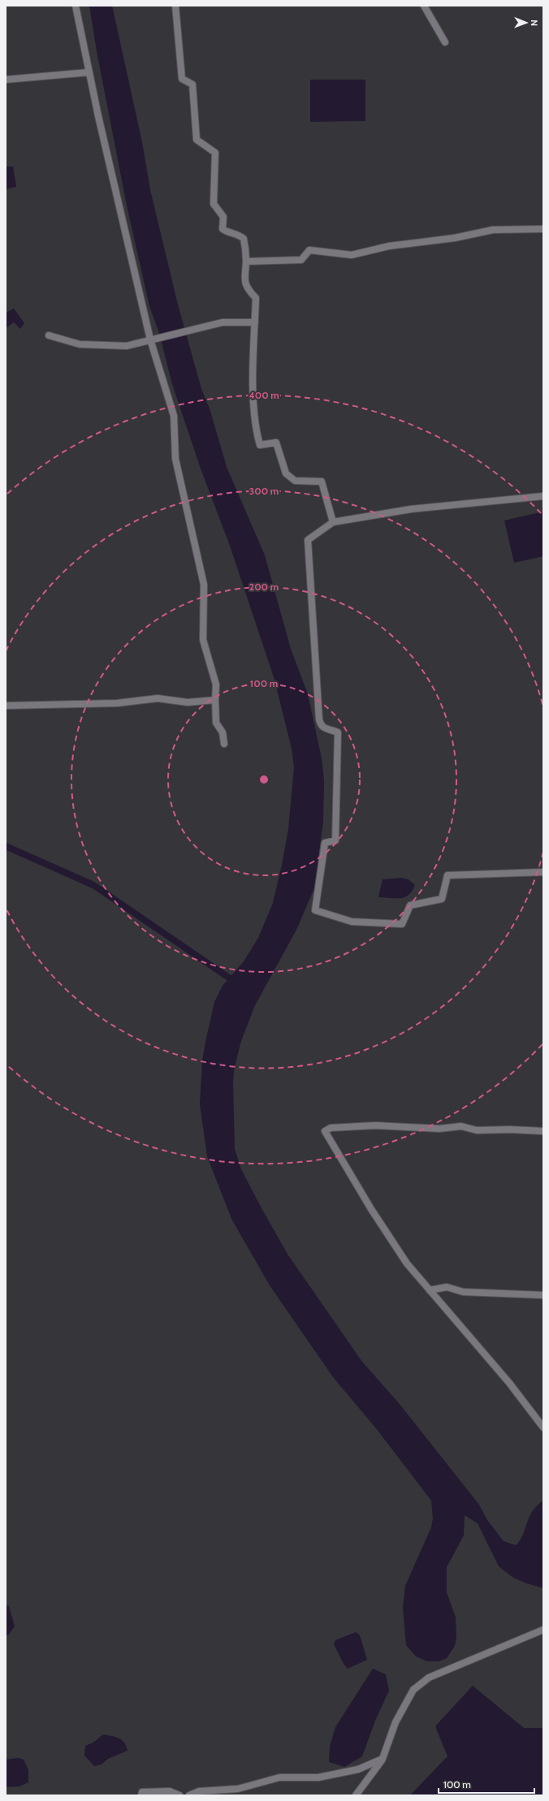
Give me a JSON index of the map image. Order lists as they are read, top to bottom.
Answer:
{
  "scale_bar": "100 m",
  "north": "right",
  "rings": [
    "400 m",
    "300 m",
    "200 m",
    "100 m"
  ]
}
